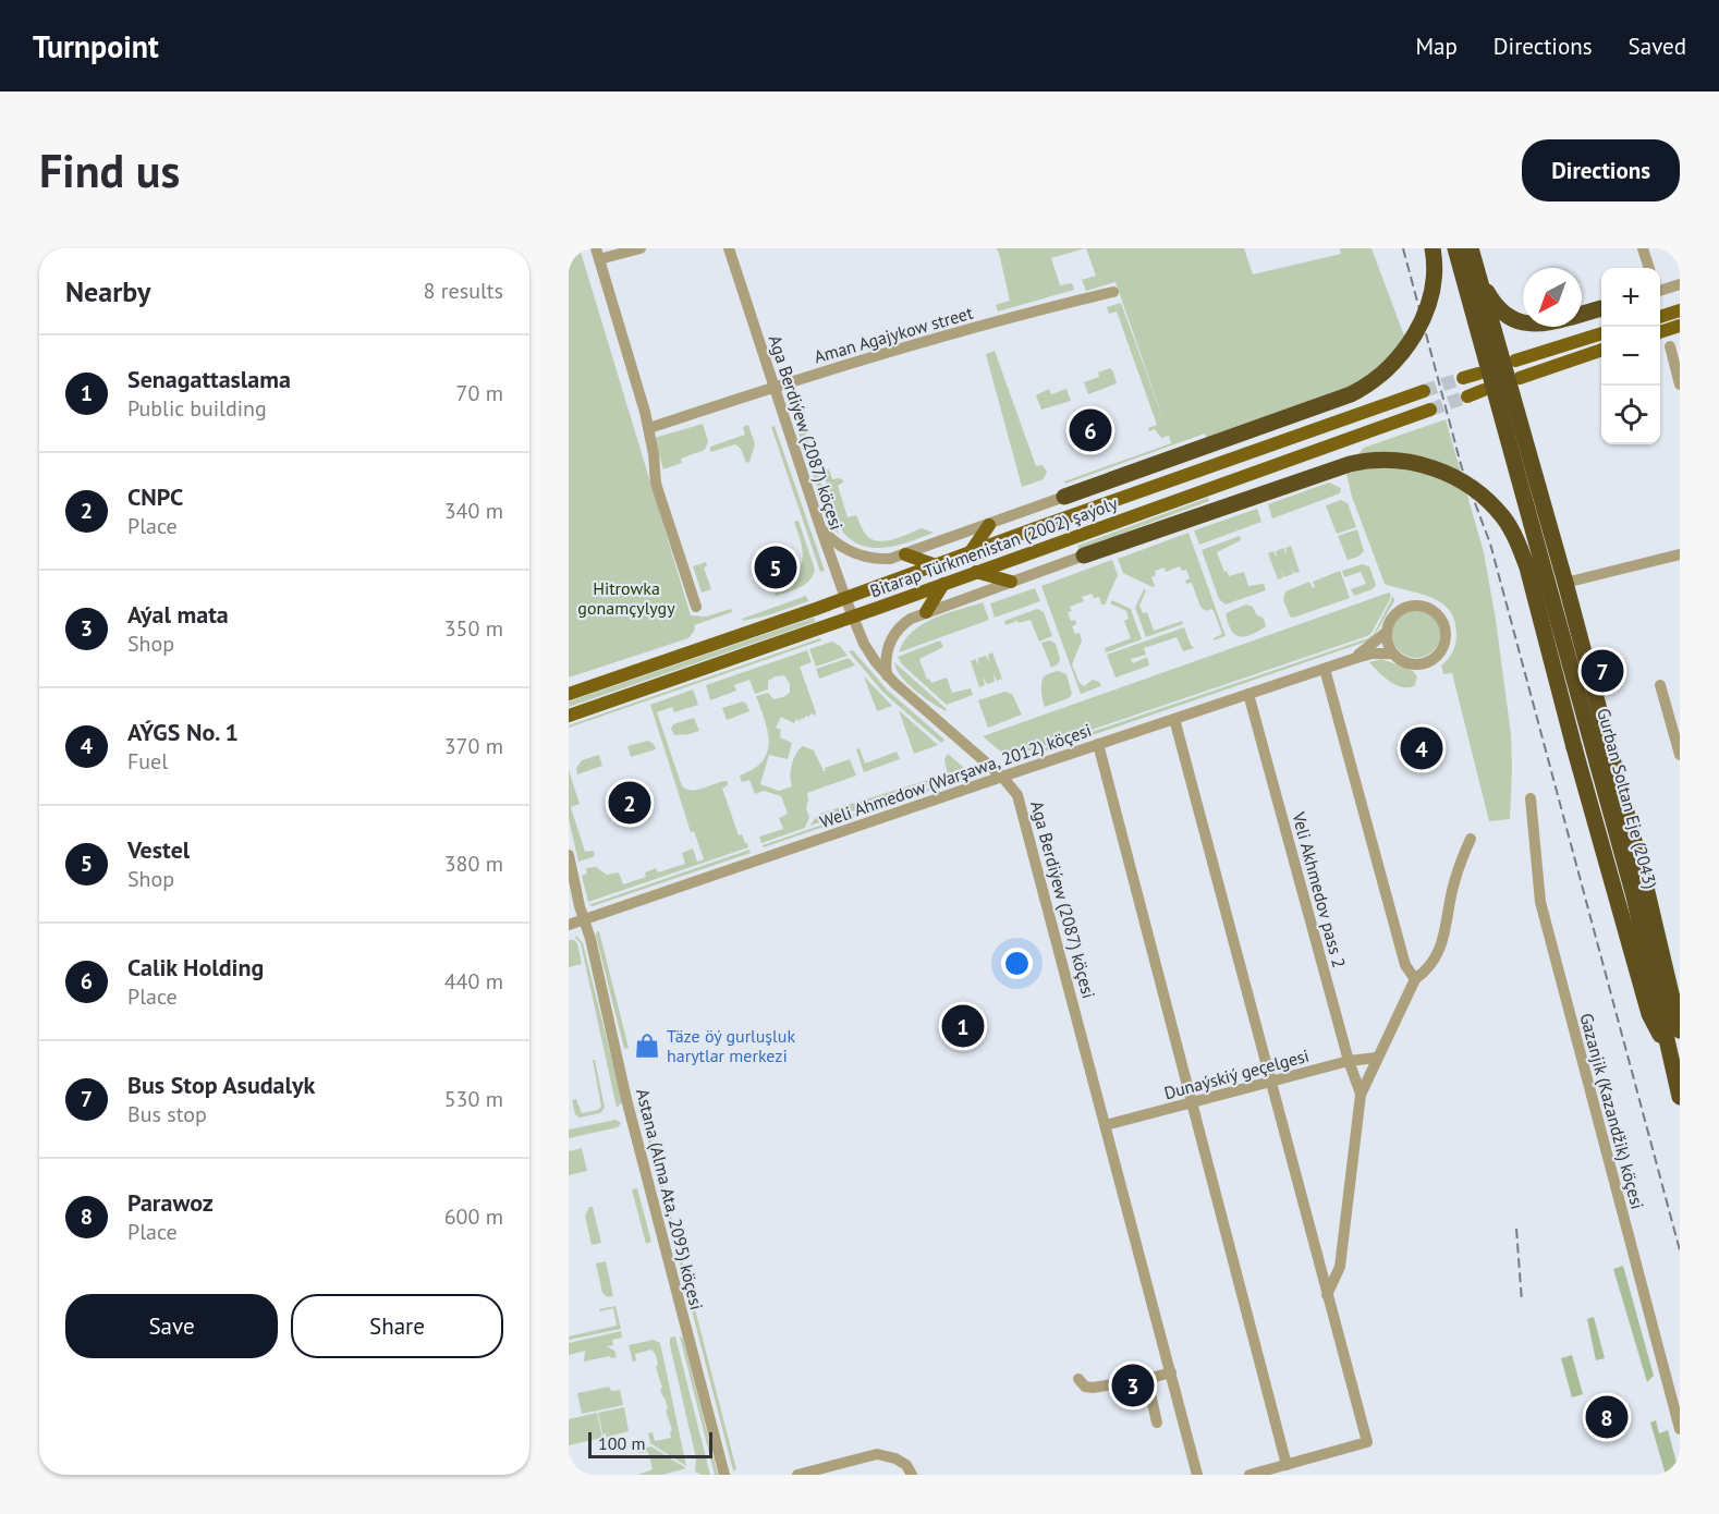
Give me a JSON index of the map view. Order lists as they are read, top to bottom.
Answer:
{
  "streets": {
    "highway": ["Gurban Soltan Eje (2043)"],
    "main road": ["Bitarap Türkmenistan (2002) şaýoly"],
    "street": [
      "Aman Agajykow street",
      "Aga Berdiýew (2087) köçesi",
      "Weli Ahmedow (Warşawa, 2012) köçesi",
      "Veli Akhmedov pass 2",
      "Dunaýskiý geçelgesi",
      "Gazanjik (Kazandžik) köçesi",
      "Astana (Alma Ata, 2095) köçesi"
    ]
  },
  "crossings": [
    ["Aman Agajykow street", "Aga Berdiýew (2087) köçesi"],
    ["Aga Berdiýew (2087) köçesi", "Bitarap Türkmenistan (2002) şaýoly"],
    ["Aga Berdiýew (2087) köçesi", "Weli Ahmedow (Warşawa, 2012) köçesi"],
    ["Aga Berdiýew (2087) köçesi", "Dunaýskiý geçelgesi"],
    ["Weli Ahmedow (Warşawa, 2012) köçesi", "Veli Akhmedov pass 2"],
    ["Weli Ahmedow (Warşawa, 2012) köçesi", "Astana (Alma Ata, 2095) köçesi"],
    ["Veli Akhmedov pass 2", "Dunaýskiý geçelgesi"]
  ],
  "parks": ["Hitrowka gonamçylygy"],
  "places": {
    "shop": ["Täze öý gurluşluk harytlar merkezi"]
  },
  "scale_bar": "100 m",
  "north": "bottom left",
  "page": {
    "header": "Turnpoint",
    "nav": ["Map", "Directions", "Saved"],
    "buttons": [
      "Directions",
      ["Save", "Share"]
    ],
    "title": "Find us",
    "heading": ["Nearby", "8 results"],
    "map_buttons": ["+", "−"],
    "list": [
      {
        "mark": "1",
        "name": "Senagattaslama",
        "note": "Public building",
        "value": "70 m"
      },
      {
        "mark": "2",
        "name": "CNPC",
        "note": "Place",
        "value": "340 m"
      },
      {
        "mark": "3",
        "name": "Aýal mata",
        "note": "Shop",
        "value": "350 m"
      },
      {
        "mark": "4",
        "name": "AÝGS No. 1",
        "note": "Fuel",
        "value": "370 m"
      },
      {
        "mark": "5",
        "name": "Vestel",
        "note": "Shop",
        "value": "380 m"
      },
      {
        "mark": "6",
        "name": "Calik Holding",
        "note": "Place",
        "value": "440 m"
      },
      {
        "mark": "7",
        "name": "Bus Stop Asudalyk",
        "note": "Bus stop",
        "value": "530 m"
      },
      {
        "mark": "8",
        "name": "Parawoz",
        "note": "Place",
        "value": "600 m"
      }
    ],
    "pins": [
      "6",
      "5",
      "7",
      "4",
      "2",
      "1",
      "3",
      "8"
    ],
    "scale": "100 m"
  }
}
